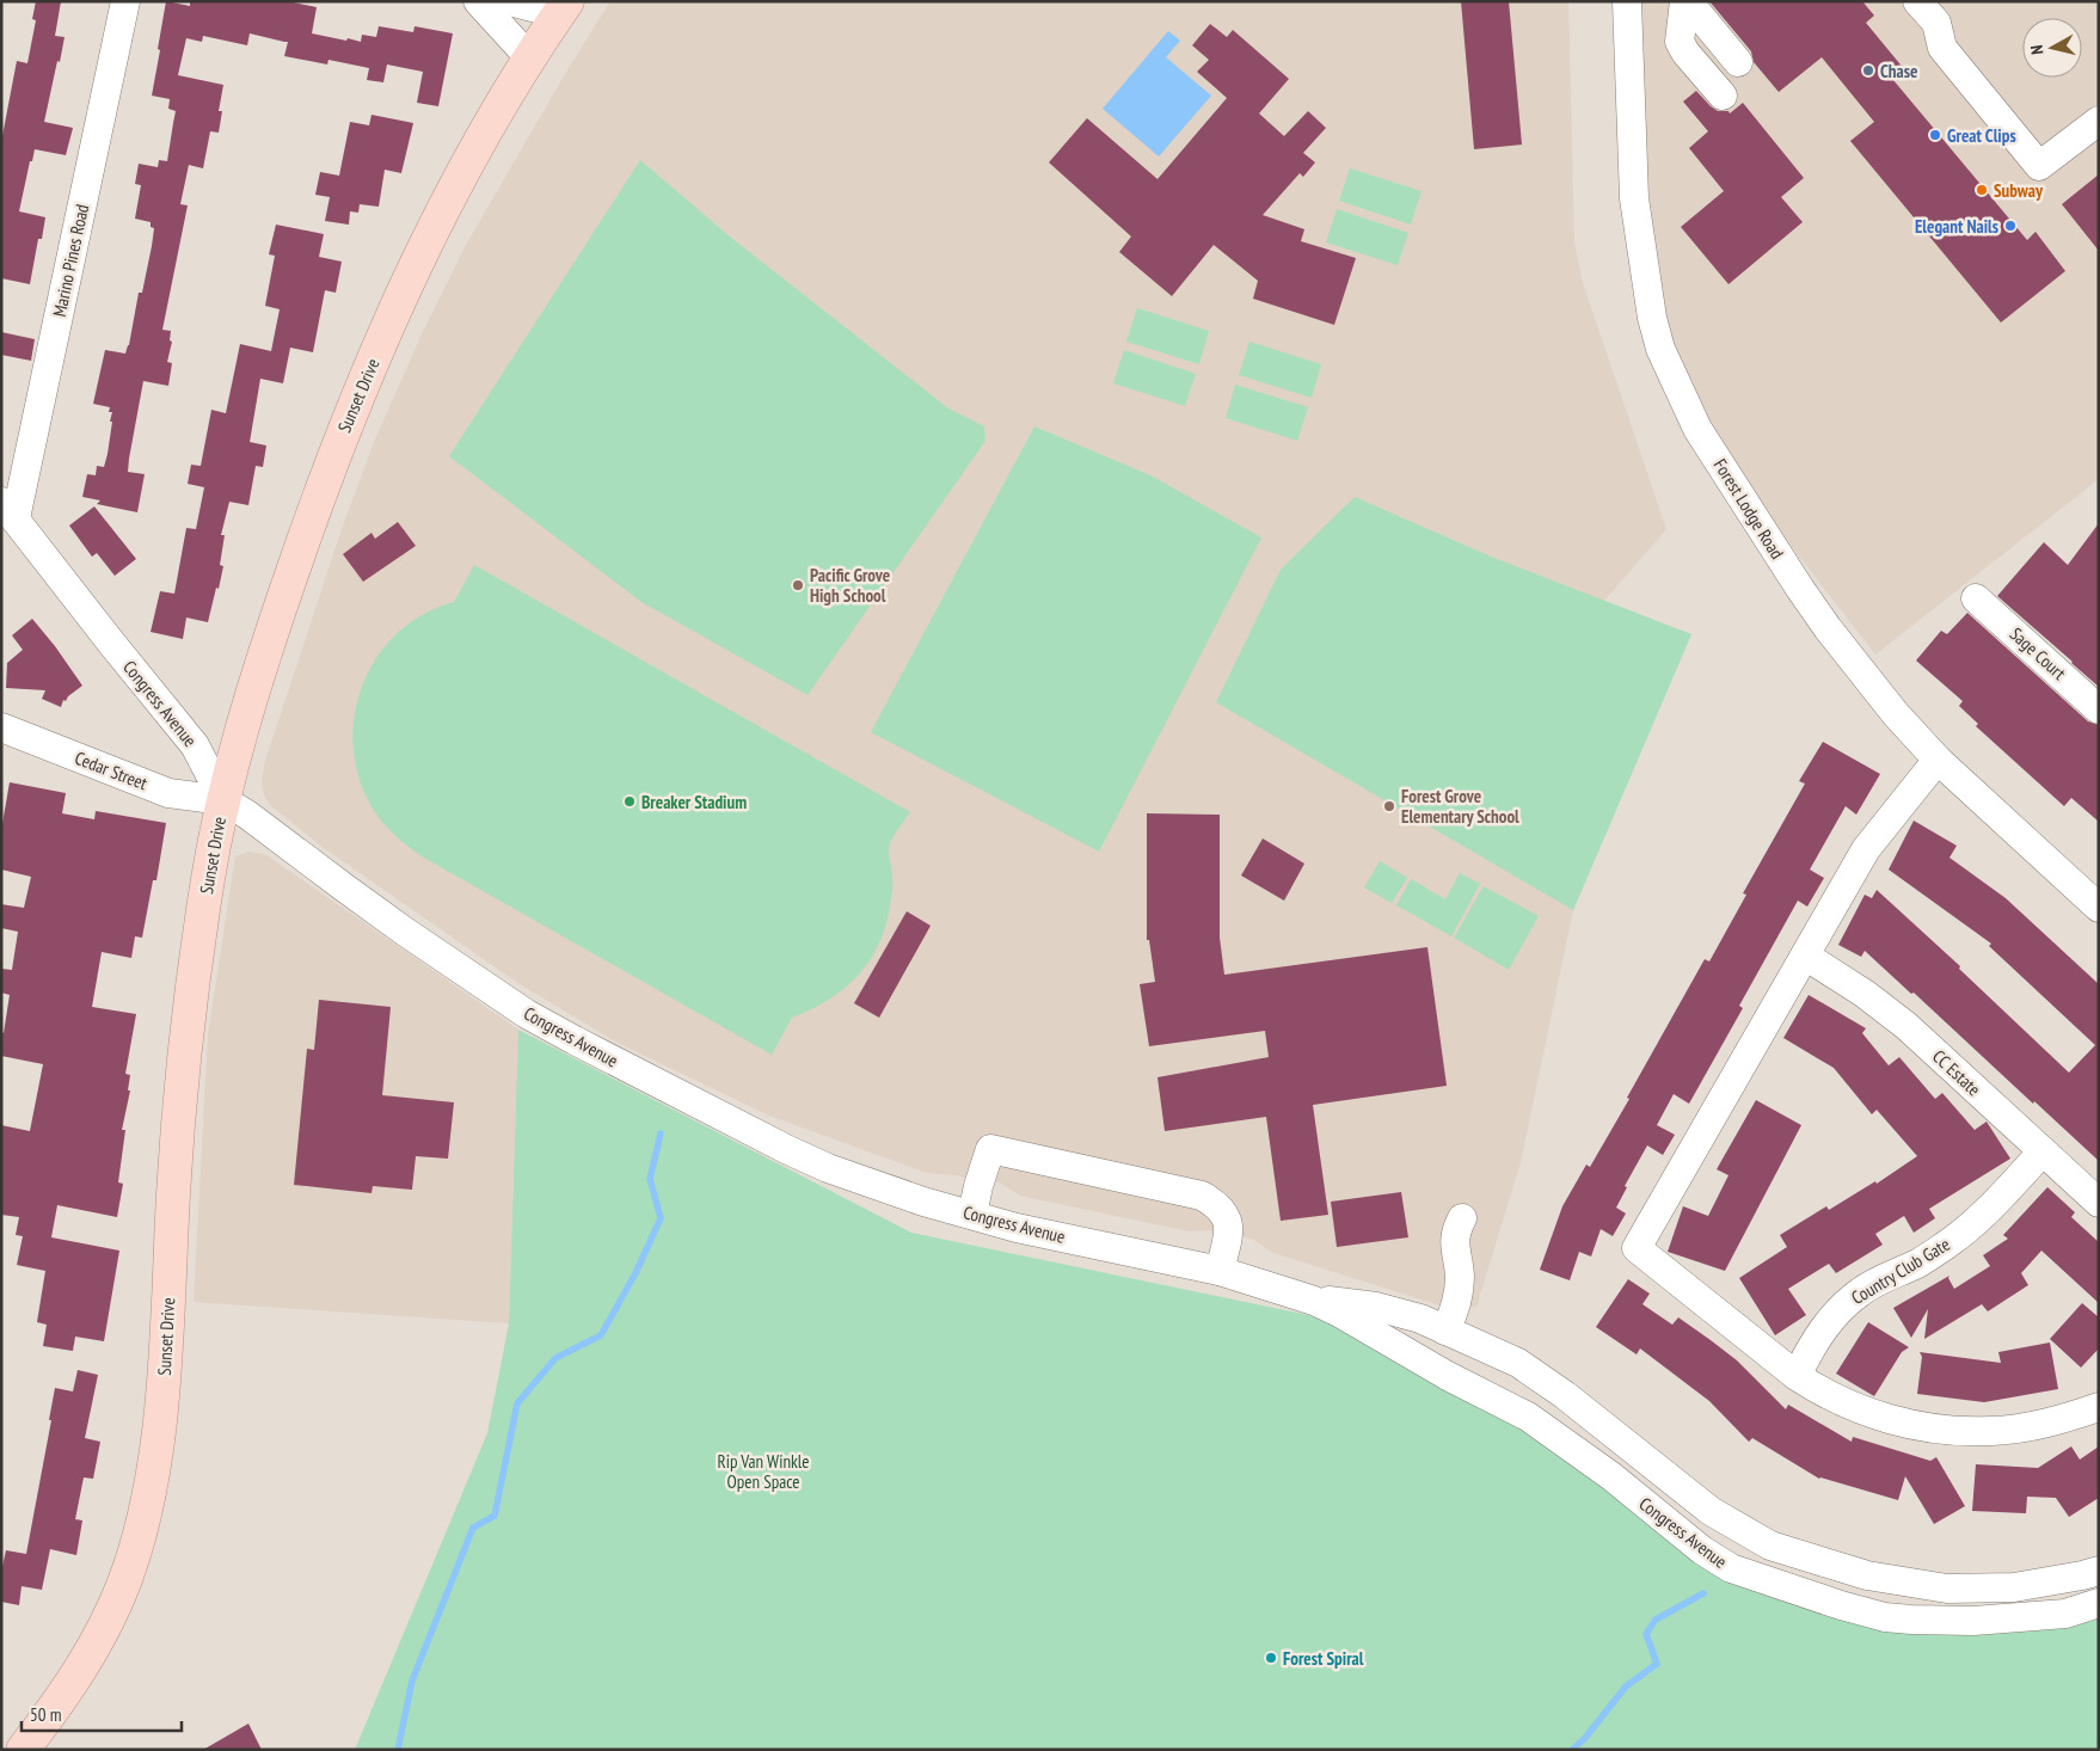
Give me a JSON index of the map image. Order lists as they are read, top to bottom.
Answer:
{
  "streets": {
    "main road": ["Sunset Drive"],
    "street": [
      "Marino Pines Road",
      "Forest Lodge Road",
      "Sage Court",
      "Congress Avenue",
      "Cedar Street",
      "CC Estate",
      "Country Club Gate"
    ]
  },
  "crossings": [
    ["Marino Pines Road", "Congress Avenue"],
    ["Sunset Drive", "Congress Avenue"],
    ["Sunset Drive", "Cedar Street"],
    ["Congress Avenue", "Cedar Street"],
    ["CC Estate", "Country Club Gate"]
  ],
  "parks": ["Rip Van Winkle Open Space"],
  "places": [
    "Chase",
    "Great Clips",
    "Subway",
    "Elegant Nails",
    "Pacific Grove High School",
    "Breaker Stadium",
    "Forest Grove Elementary School",
    "Forest Spiral"
  ],
  "scale_bar": "50 m",
  "north": "left"
}
